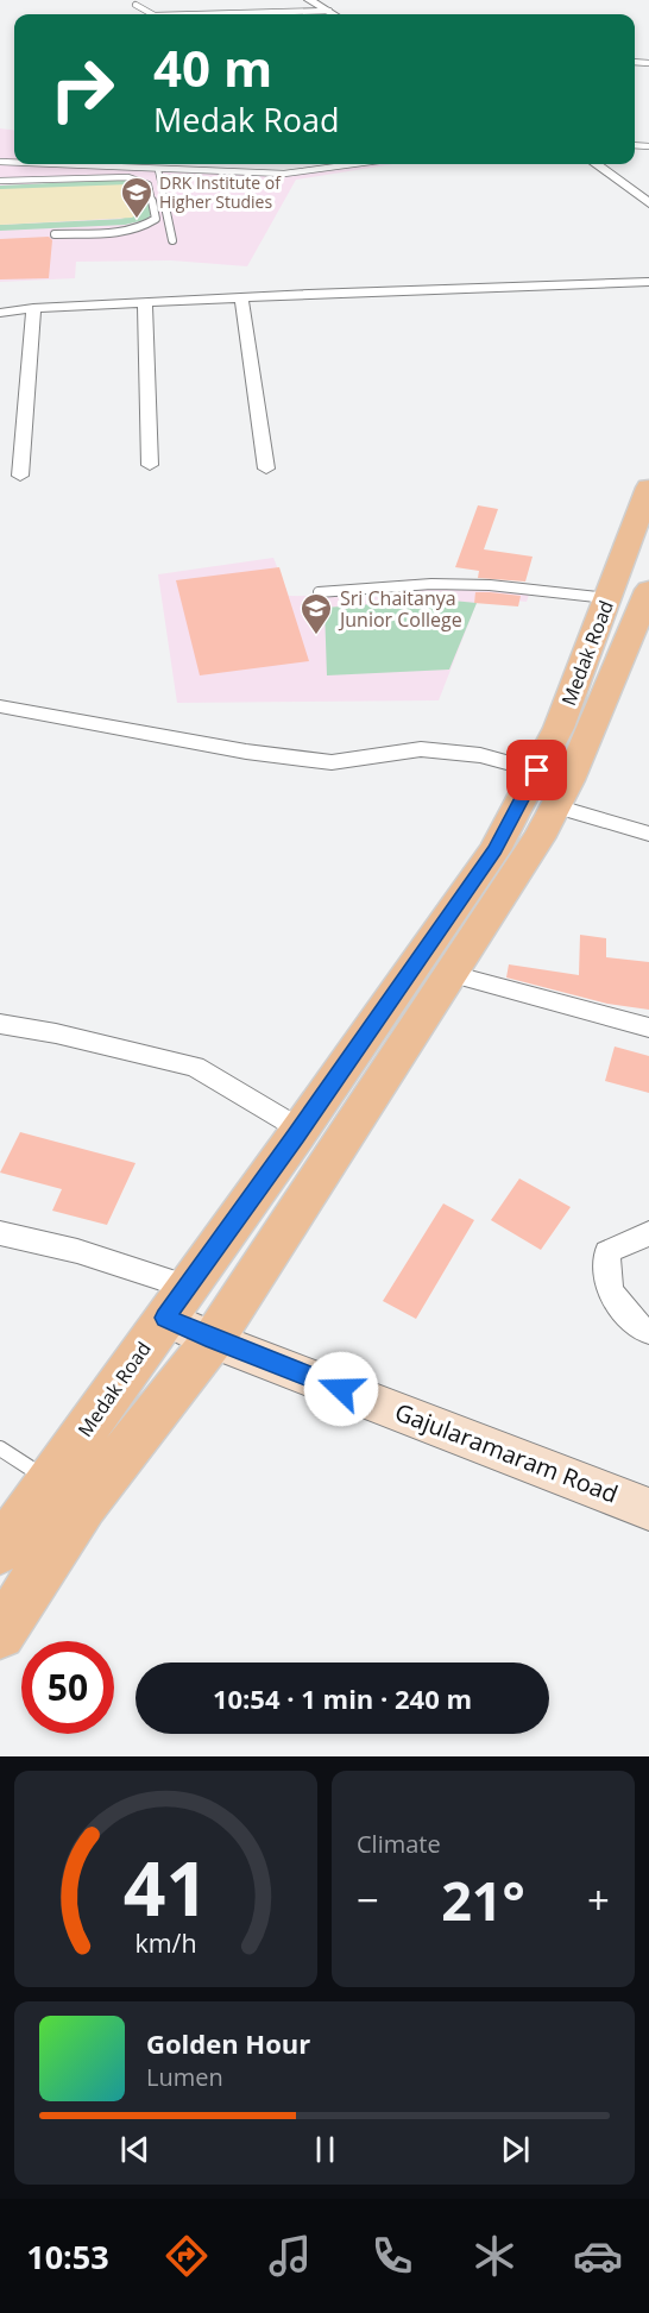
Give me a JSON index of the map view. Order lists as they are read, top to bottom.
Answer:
{
  "streets": {
    "main road": ["Medak Road", "Gajularamaram Road"]
  },
  "crossings": [
    ["Medak Road", "Gajularamaram Road"]
  ],
  "places": {
    "school or university": ["DRK Institute of Higher Studies", "Sri Chaitanya Junior College"]
  },
  "page": {
    "turn": ["40 m", "Medak Road"],
    "limit": "50",
    "trip": "10:54 · 1 min · 240 m",
    "tile": "Climate",
    "heat": ["−", "21°", "+"],
    "song": ["Golden Hour", "Lumen"],
    "tabs": "10:53",
    "gauge": ["41", "km/h"]
  }
}
